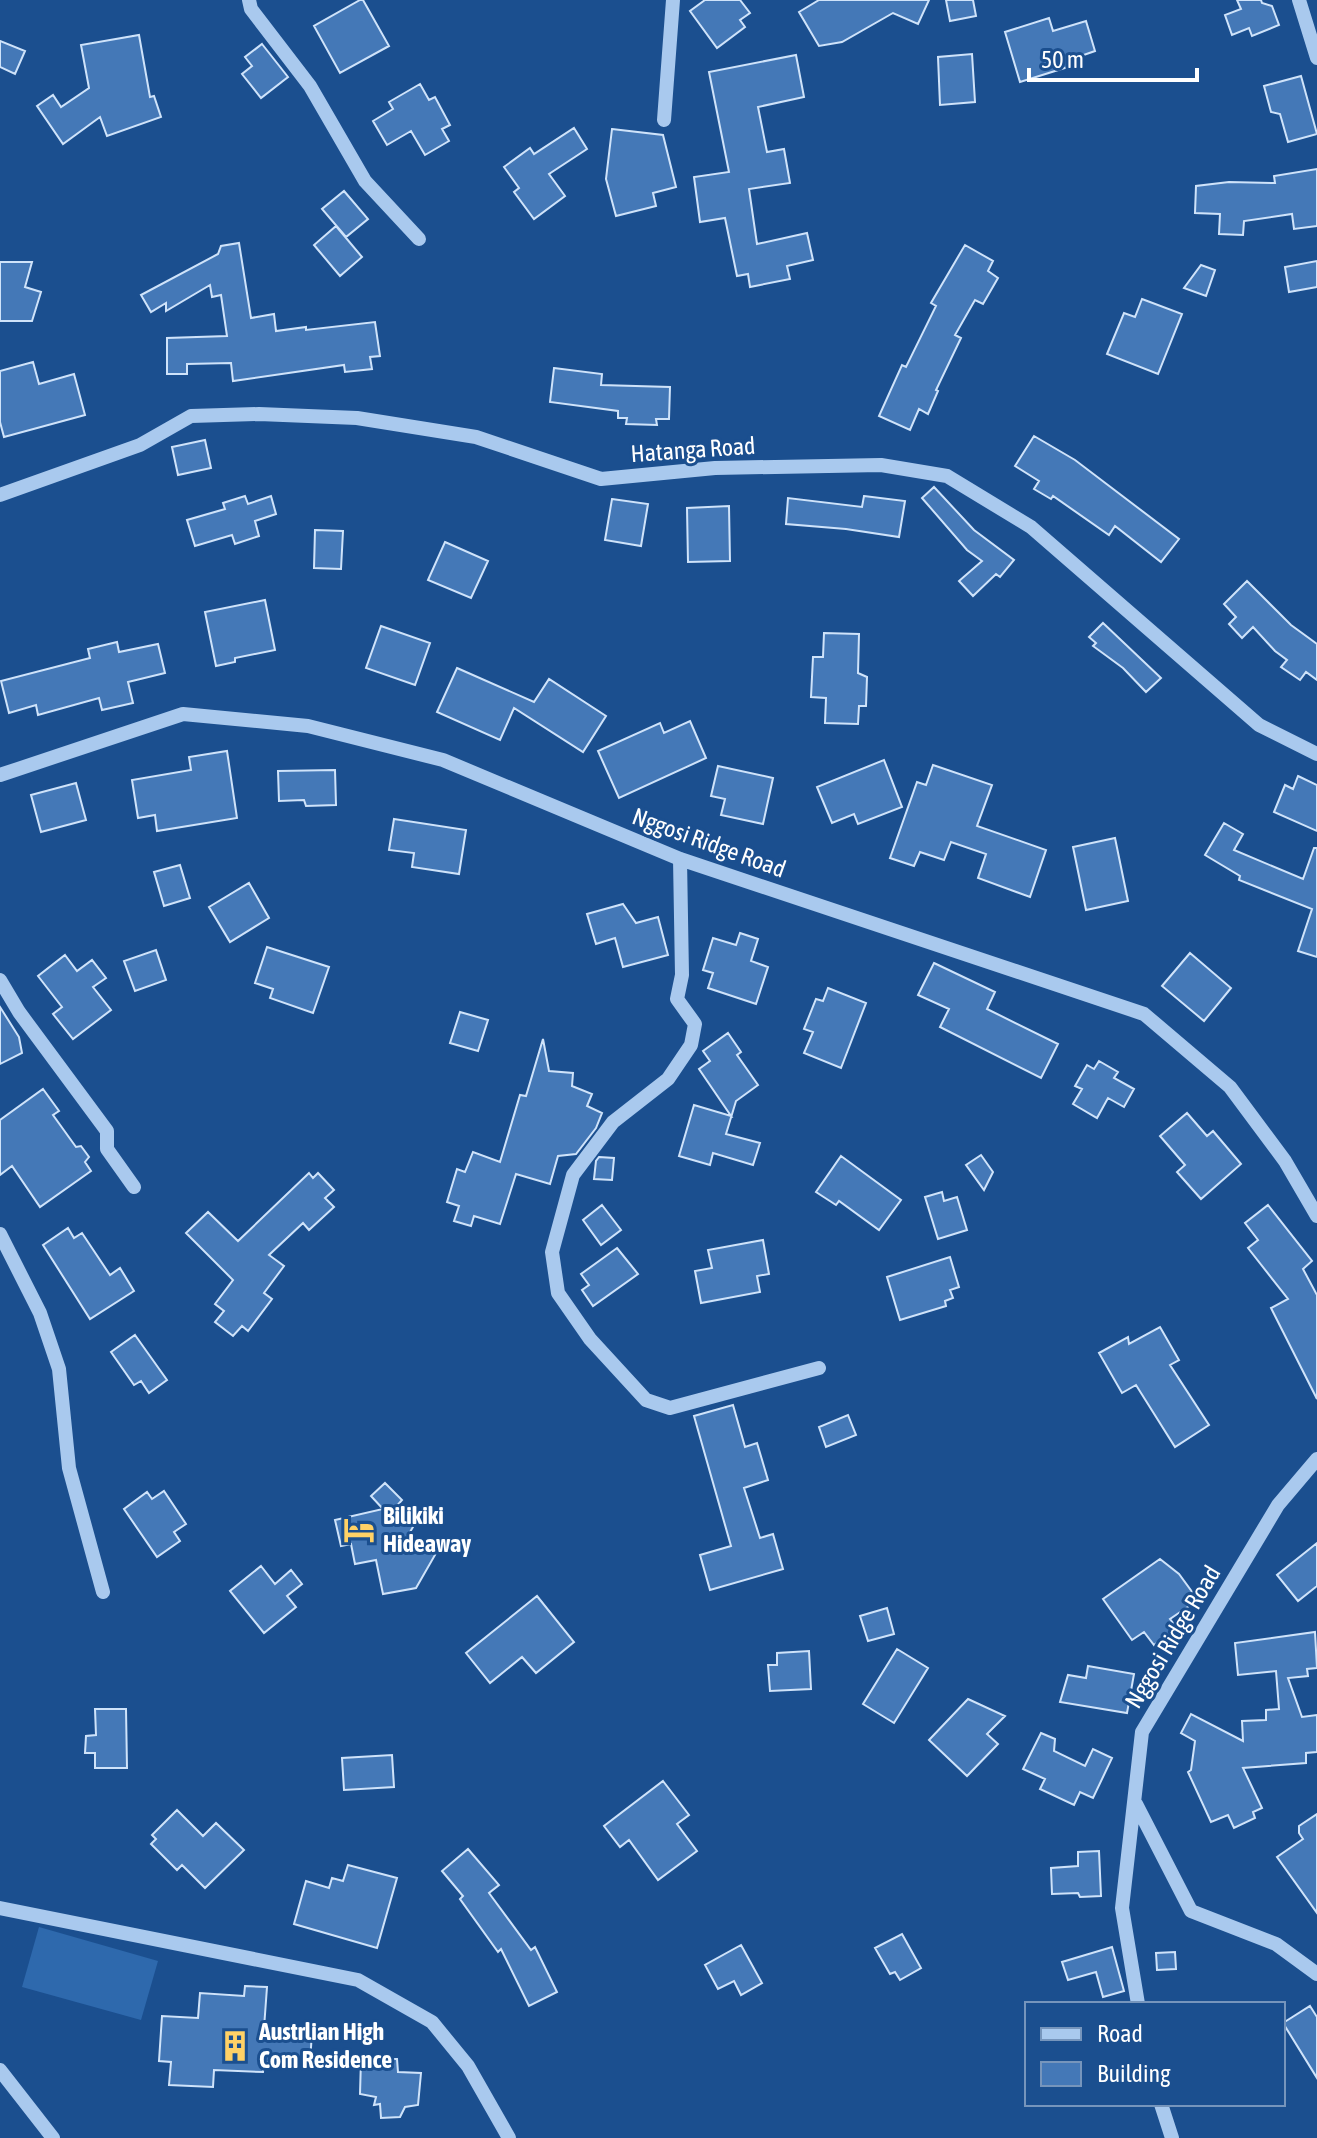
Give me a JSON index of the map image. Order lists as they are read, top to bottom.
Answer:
{
  "streets": {
    "street": ["Hatanga Road", "Nggosi Ridge Road"]
  },
  "places": {
    "hotel": ["Bilikiki Hideaway"],
    "building": ["Austrlian High Com Residence"]
  },
  "legend": ["Road", "Building"],
  "scale_bar": "50 m"
}
